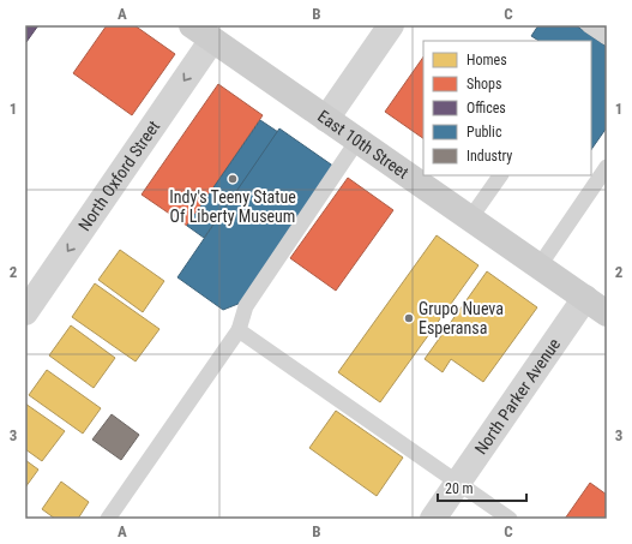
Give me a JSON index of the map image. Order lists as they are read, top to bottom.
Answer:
{
  "streets": {
    "main road": ["East 10th Street"],
    "street": ["North Oxford Street", "North Parker Avenue"]
  },
  "crossings": [
    ["East 10th Street", "North Oxford Street"],
    ["East 10th Street", "North Parker Avenue"]
  ],
  "one_way": ["North Oxford Street"],
  "places": ["Indy's Teeny Statue Of Liberty Museum", "Grupo Nueva Esperansa"],
  "legend": [
    "Homes",
    "Shops",
    "Offices",
    "Public",
    "Industry"
  ],
  "scale_bar": "20 m",
  "grid": {
    "columns": ["A", "B", "C"],
    "rows": ["1", "2", "3"]
  }
}
